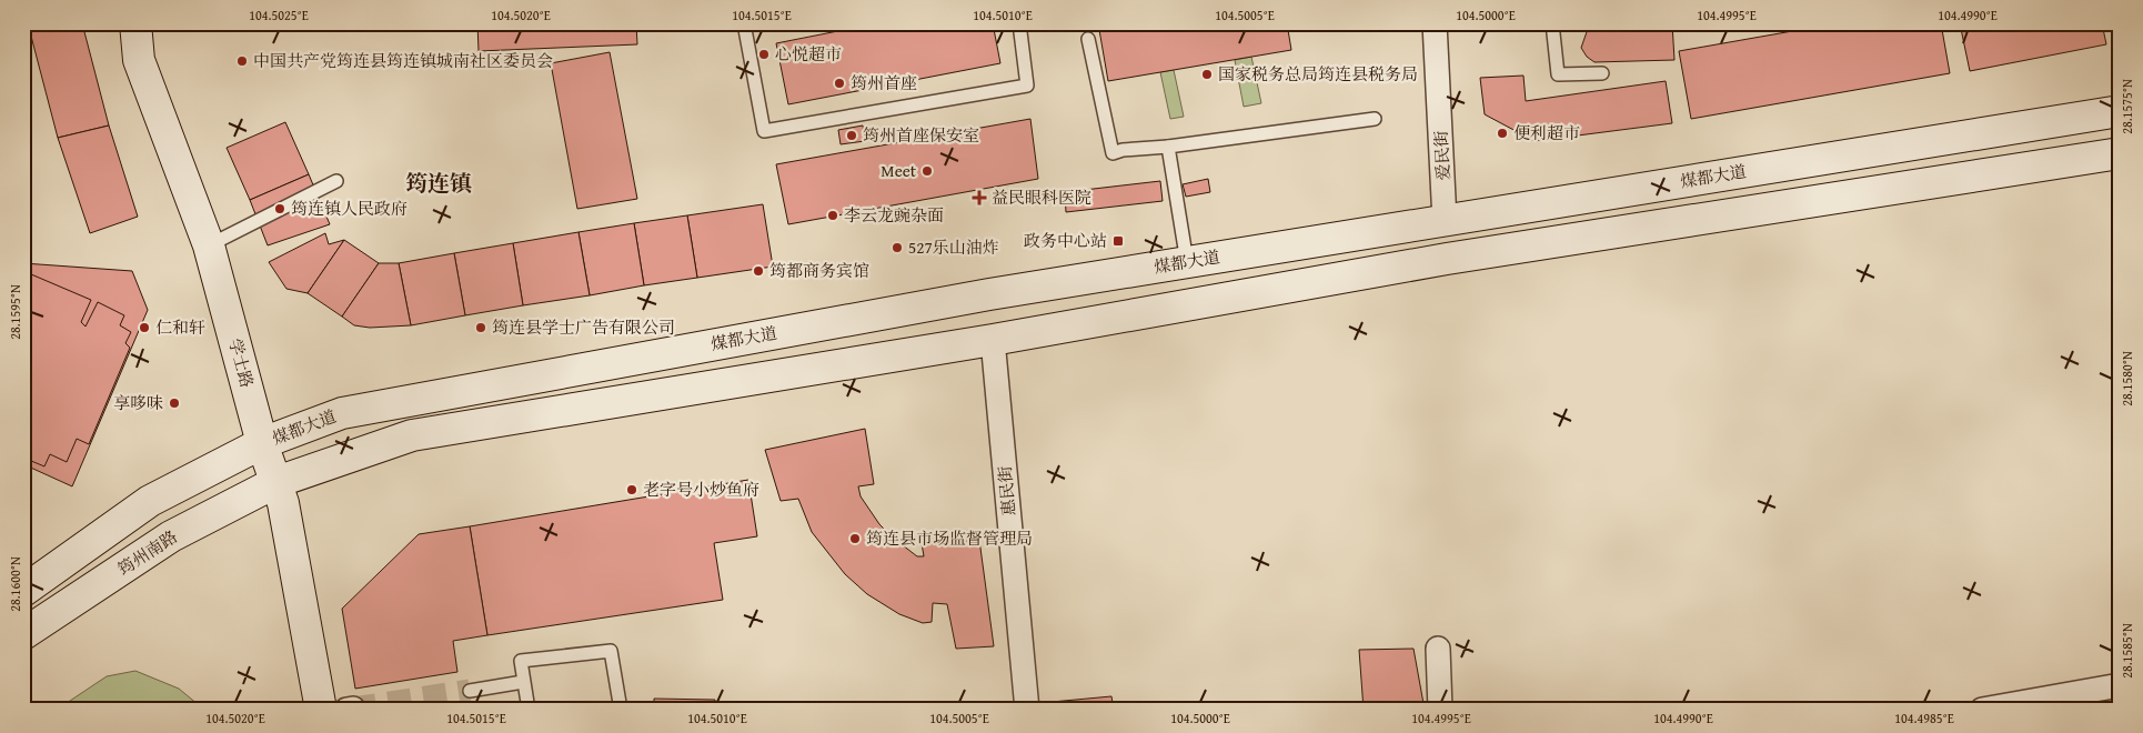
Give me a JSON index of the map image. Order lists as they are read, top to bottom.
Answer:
{
  "streets": {
    "main road": ["煤都大道", "学士路", "筠州南路"],
    "street": ["爱民街", "惠民街"]
  },
  "crossings": [
    ["爱民街", "煤都大道"],
    ["煤都大道", "学士路"],
    ["学士路", "筠州南路"]
  ],
  "districts": ["筠连镇"],
  "places": {
    "other": [
      "心悦超市",
      "中国共产党筠连县筠连镇城南社区委员会",
      "国家税务总局筠连县税务局",
      "筠州首座",
      "便利超市",
      "筠州首座保安室",
      "Meet",
      "筠连镇人民政府",
      "李云龙豌杂面",
      "527乐山油炸",
      "筠都商务宾馆",
      "仁和轩",
      "筠连县学士广告有限公司",
      "享哆味",
      "老字号小炒鱼府",
      "筠连县市场监督管理局"
    ],
    "health": ["益民眼科医院"],
    "transit": ["政务中心站"]
  },
  "coordinates": [
    "104.5025°E",
    "104.5020°E",
    "104.5015°E",
    "104.5010°E",
    "104.5005°E",
    "104.5000°E",
    "104.4995°E",
    "104.4990°E",
    "28.1575°N",
    "28.1595°N",
    "28.1580°N",
    "28.1600°N",
    "28.1585°N",
    "104.4985°E"
  ]
}
